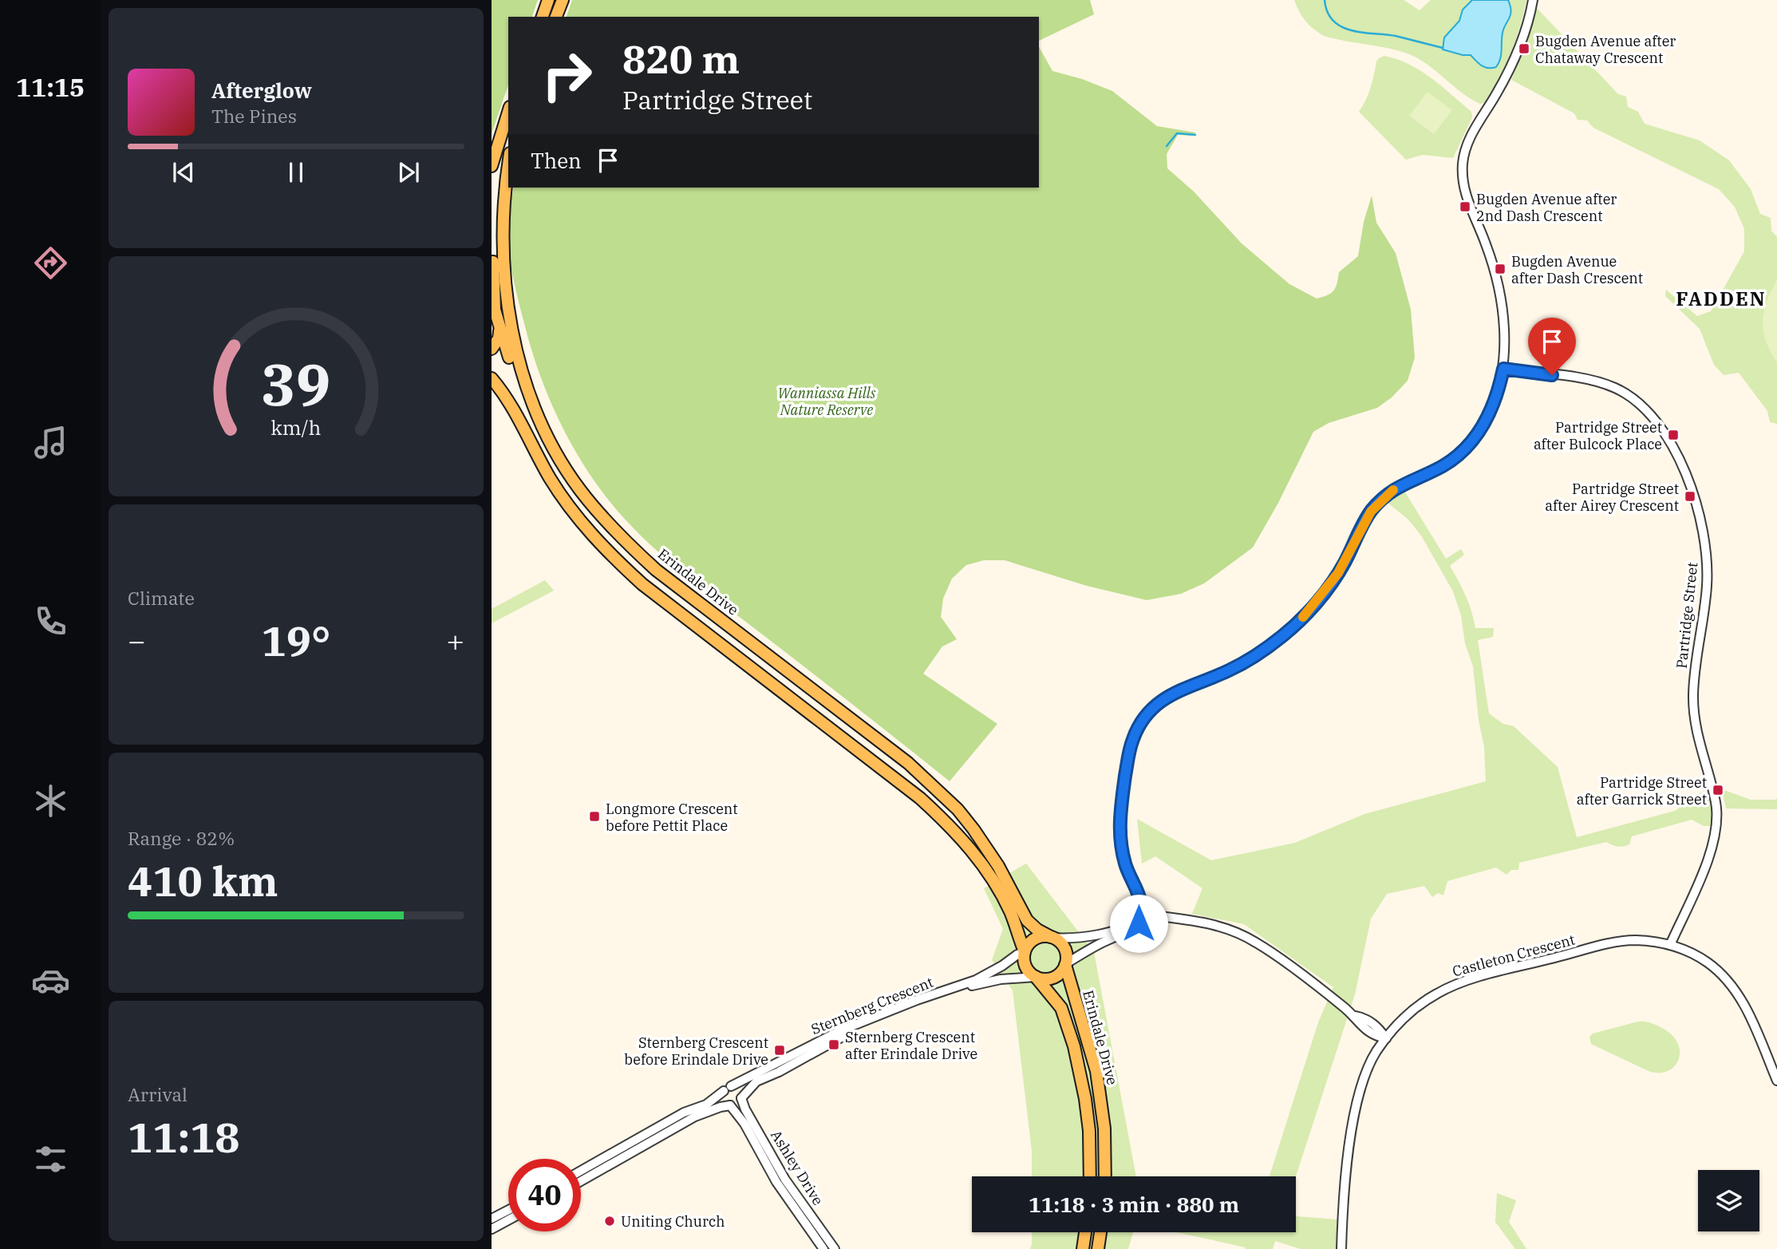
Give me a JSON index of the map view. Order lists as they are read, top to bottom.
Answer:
{
  "streets": {
    "main road": ["Erindale Drive"],
    "street": [
      "Partridge Street",
      "Castleton Crescent",
      "Sternberg Crescent",
      "Ashley Drive"
    ]
  },
  "crossings": [
    ["Erindale Drive", "Sternberg Crescent"],
    ["Partridge Street", "Castleton Crescent"],
    ["Sternberg Crescent", "Ashley Drive"]
  ],
  "districts": ["FADDEN"],
  "parks": ["Wanniassa Hills Nature Reserve"],
  "places": {
    "transit": [
      "Bugden Avenue after Chataway Crescent",
      "Bugden Avenue after 2nd Dash Crescent",
      "Bugden Avenue after Dash Crescent",
      "Partridge Street after Bulcock Place",
      "Partridge Street after Airey Crescent",
      "Partridge Street after Garrick Street",
      "Longmore Crescent before Pettit Place",
      "Sternberg Crescent after Erindale Drive",
      "Sternberg Crescent before Erindale Drive"
    ],
    "other": ["Uniting Church"]
  },
  "page": {
    "tabs": "11:15",
    "turn": ["820 m", "Partridge Street"],
    "song": ["Afterglow", "The Pines"],
    "then": "Then",
    "tile": [
      "Climate",
      ["Range · 82%", "410 km"],
      ["Arrival", "11:18"]
    ],
    "heat": ["−", "19°", "+"],
    "limit": "40",
    "trip": "11:18 · 3 min · 880 m",
    "gauge": ["39", "km/h"]
  }
}
